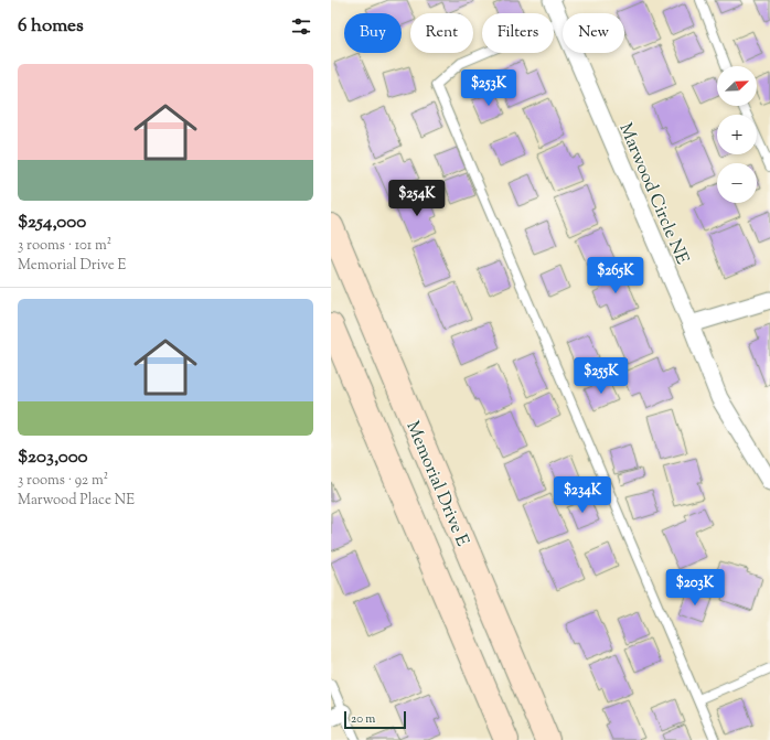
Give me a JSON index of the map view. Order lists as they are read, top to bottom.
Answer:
{
  "streets": {
    "main road": ["Memorial Drive E"],
    "street": ["Marwood Circle NE"]
  },
  "scale_bar": "20 m",
  "north": "top right",
  "page": {
    "heading": "6 homes",
    "chip": [
      "Buy",
      "Rent",
      "Filters",
      "New"
    ],
    "list": [
      {
        "name": "$254,000",
        "note": "3 rooms · 101 m² · Memorial Drive E"
      },
      {
        "name": "$203,000",
        "note": "3 rooms · 92 m² · Marwood Place NE"
      }
    ],
    "map_buttons": ["+", "−"],
    "price": [
      "$253K",
      "$254K",
      "$265K",
      "$255K",
      "$234K",
      "$203K"
    ],
    "scale": "20 m"
  }
}
